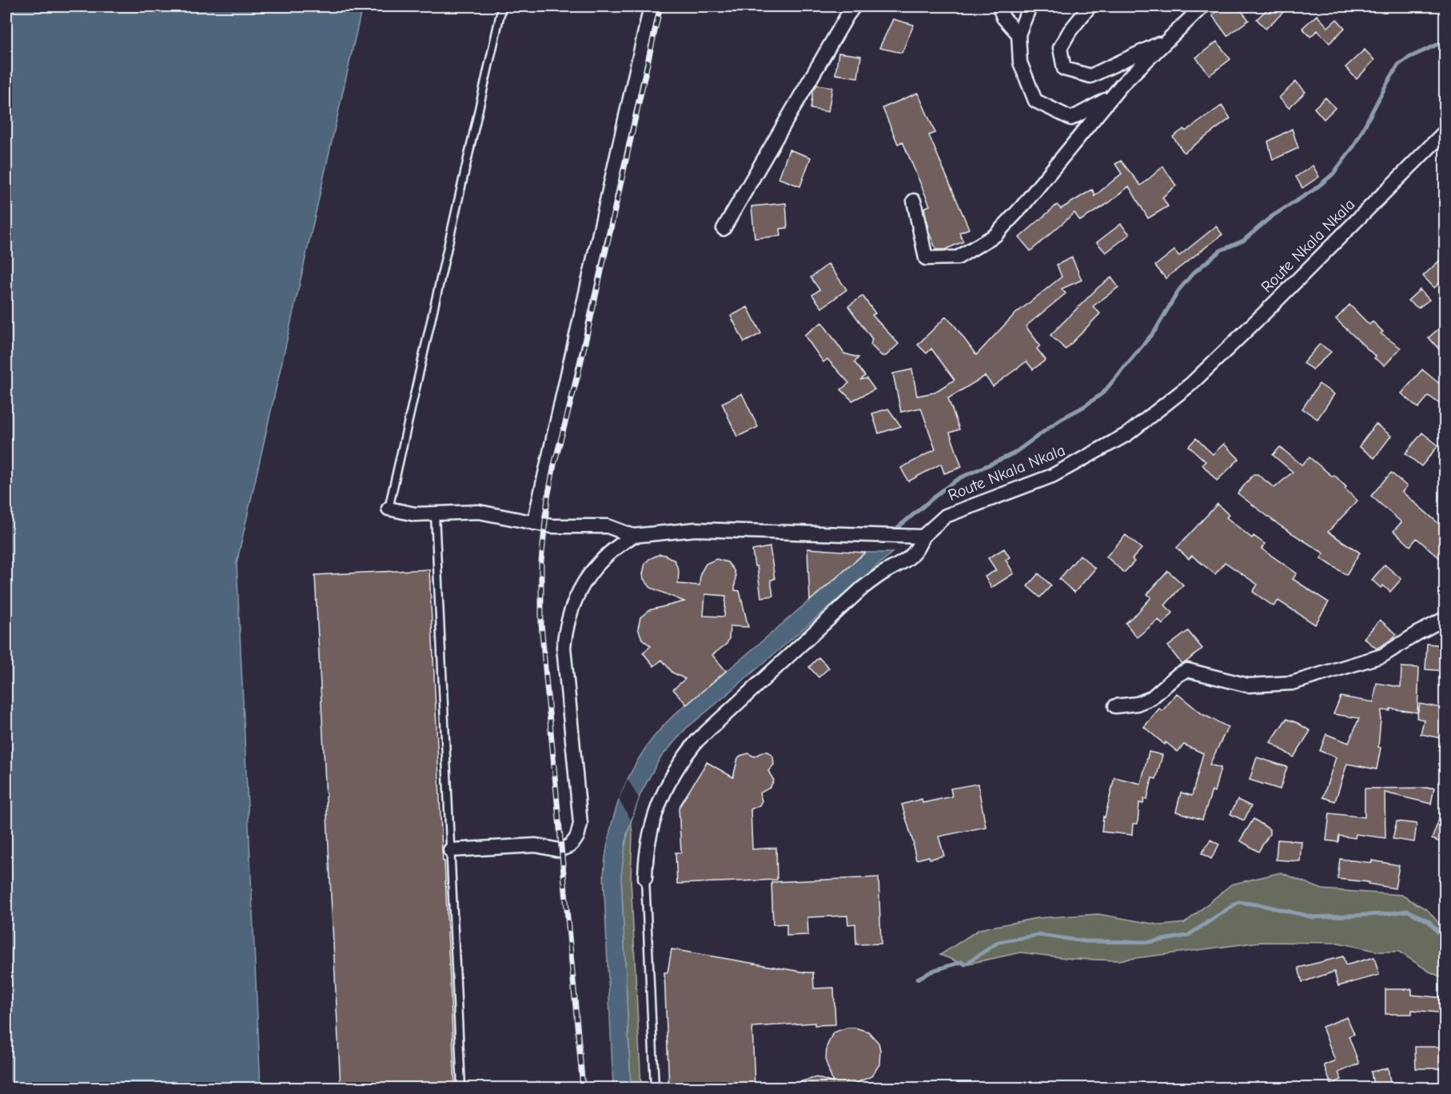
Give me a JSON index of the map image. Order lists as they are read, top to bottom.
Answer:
{
  "streets": {
    "street": ["Route Nkala Nkala"]
  }
}
